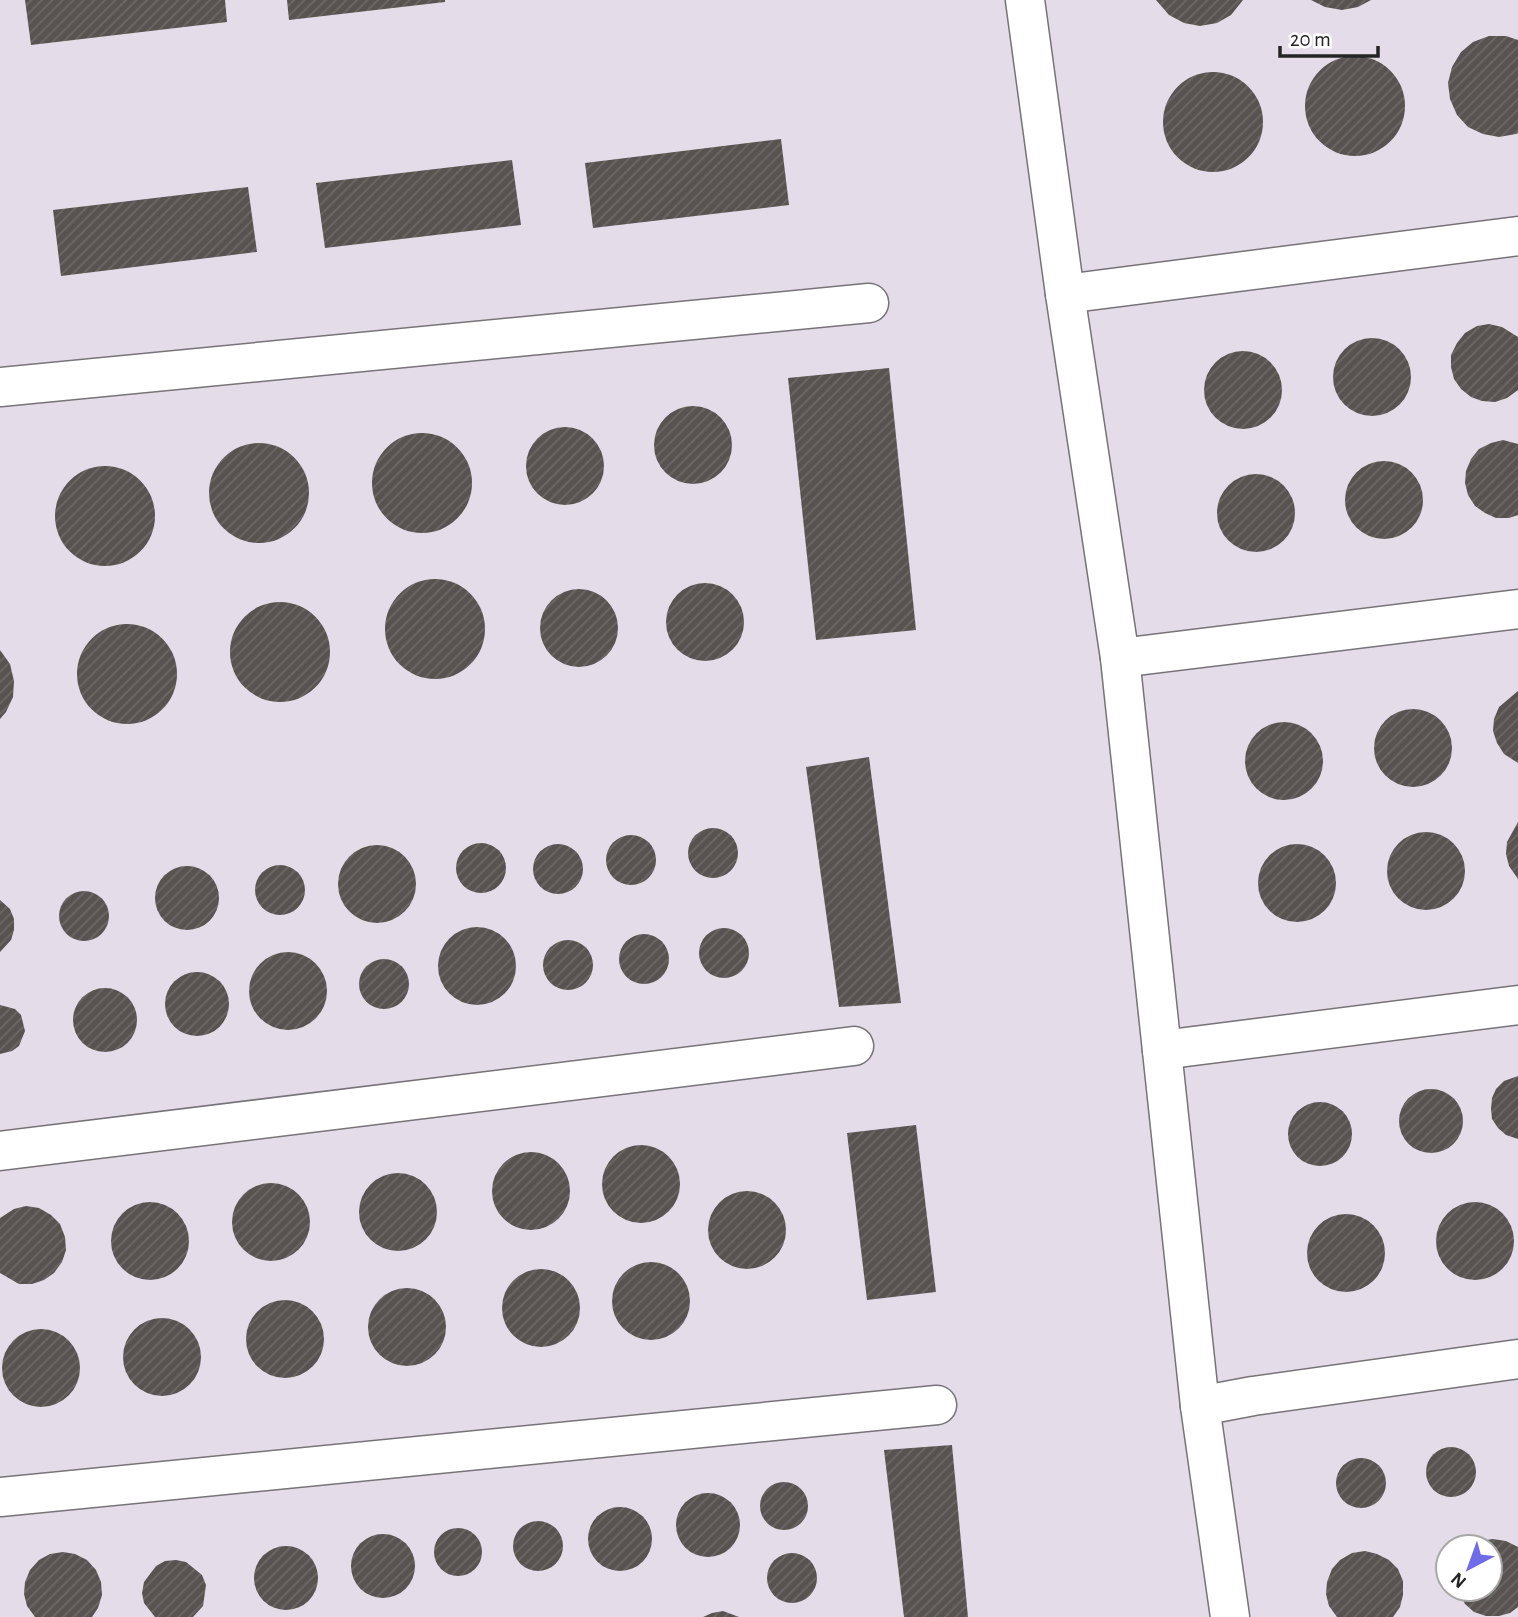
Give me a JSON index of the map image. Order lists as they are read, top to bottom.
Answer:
{
  "scale_bar": "20 m",
  "north": "bottom left"
}
